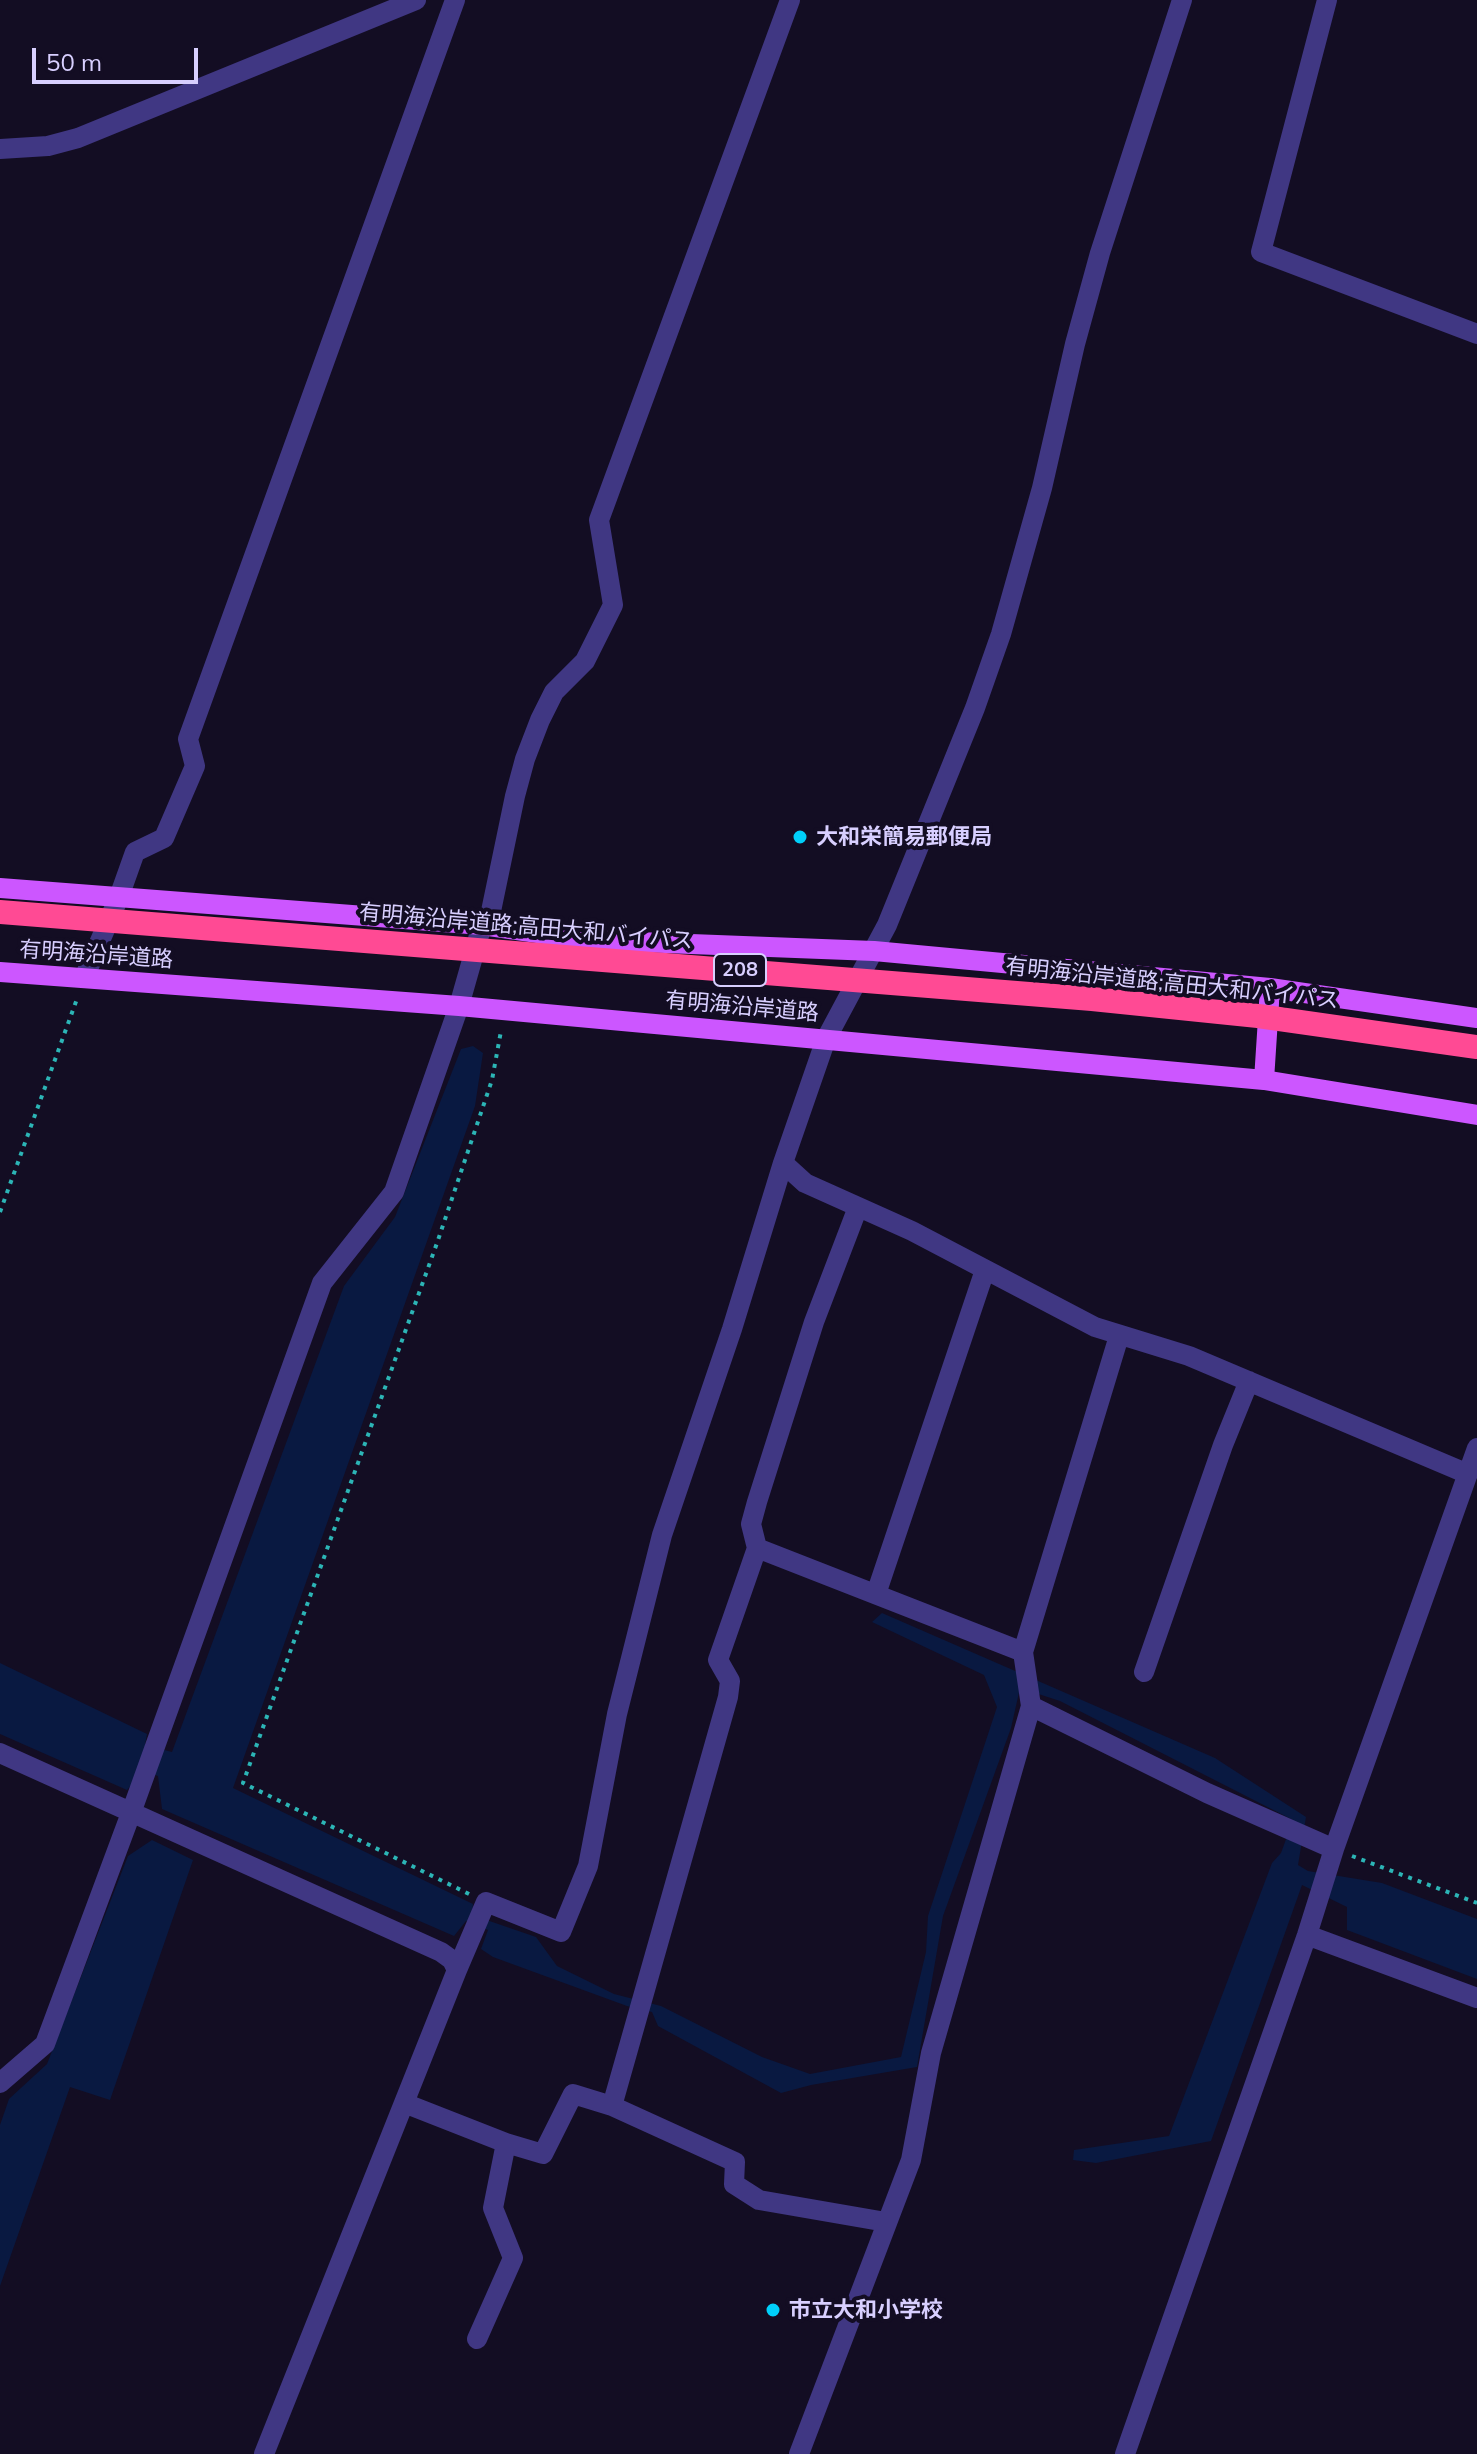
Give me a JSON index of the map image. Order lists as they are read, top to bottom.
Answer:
{
  "streets": {
    "highway": ["有明海沿岸道路;高田大和バイパス", "208"],
    "main road": ["有明海沿岸道路"]
  },
  "places": ["大和栄簡易郵便局", "市立大和小学校"],
  "scale_bar": "50 m"
}
